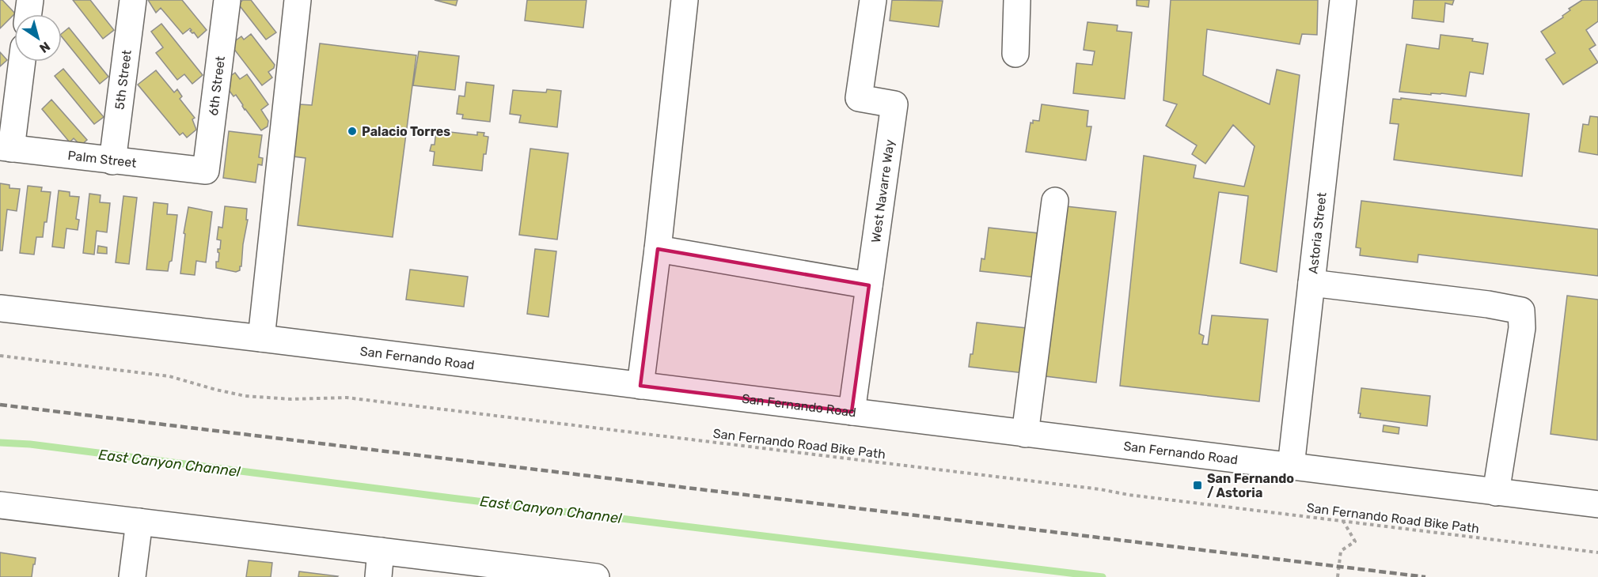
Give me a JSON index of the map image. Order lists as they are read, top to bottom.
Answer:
{
  "streets": {
    "street": [
      "5th Street",
      "6th Street",
      "Palm Street",
      "West Navarre Way",
      "Astoria Street",
      "San Fernando Road"
    ],
    "path": ["San Fernando Road Bike Path"]
  },
  "crossings": [
    ["5th Street", "Palm Street"],
    ["6th Street", "Palm Street"],
    ["West Navarre Way", "San Fernando Road"],
    ["Astoria Street", "San Fernando Road"]
  ],
  "water": ["East Canyon Channel"],
  "places": {
    "other": ["Palacio Torres"],
    "transit": ["San Fernando / Astoria"]
  },
  "north": "bottom right"
}
